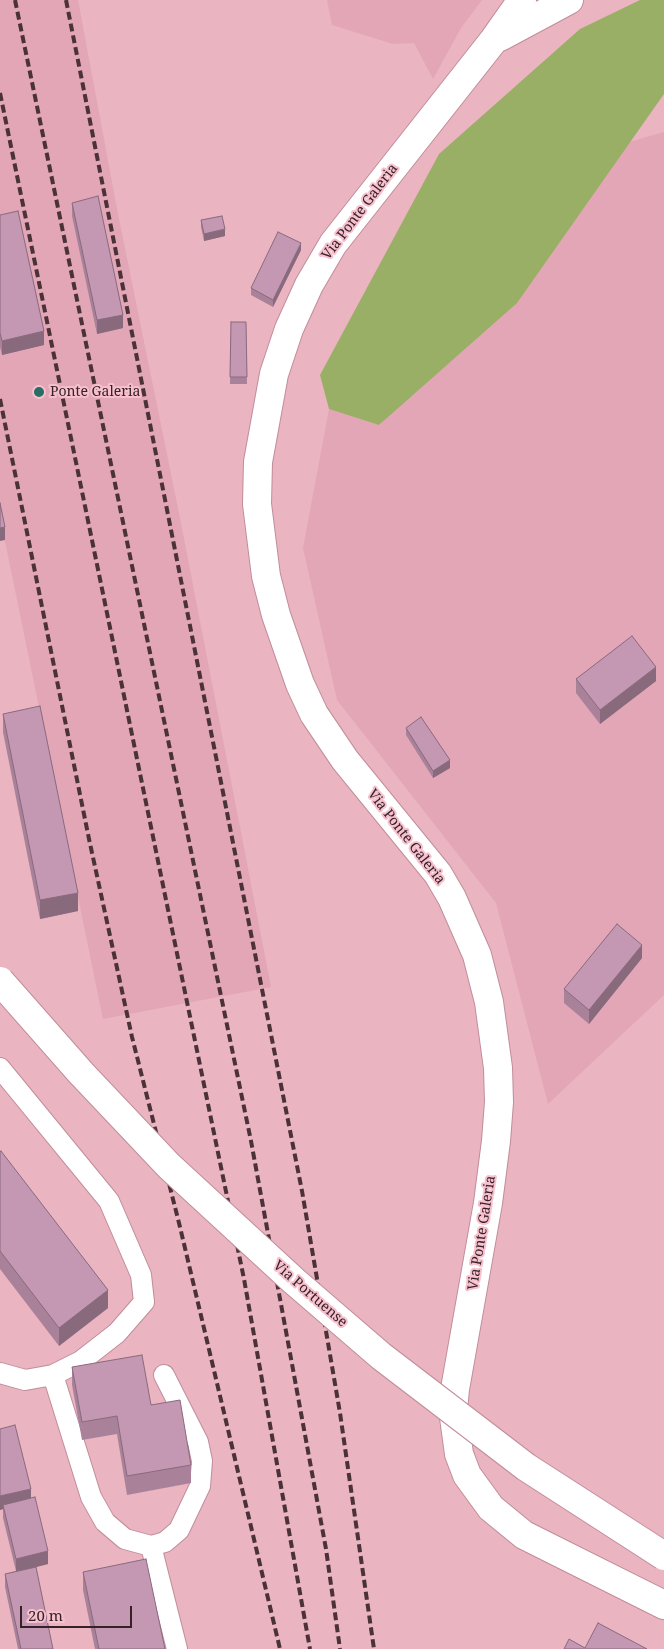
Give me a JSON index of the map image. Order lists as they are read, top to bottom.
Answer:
{
  "streets": {
    "street": ["Via Ponte Galeria", "Via Portuense"]
  },
  "places": ["Ponte Galeria"],
  "scale_bar": "20 m"
}
